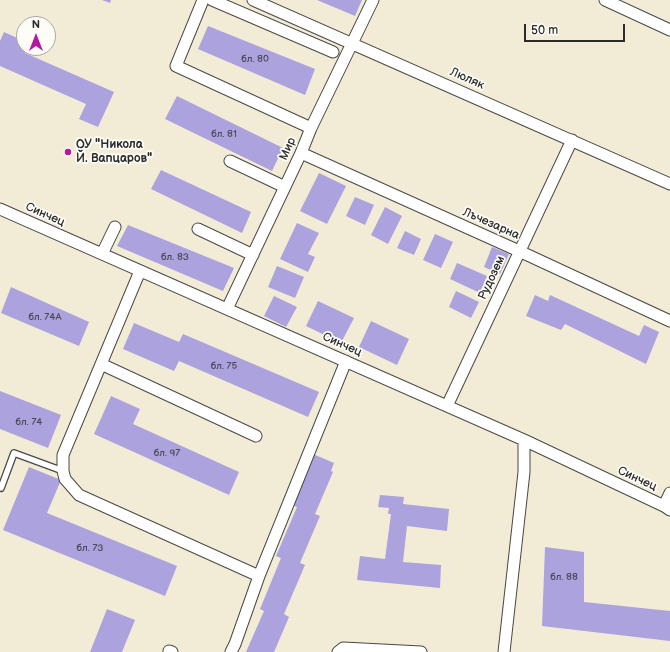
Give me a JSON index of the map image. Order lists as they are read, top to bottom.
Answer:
{
  "streets": {
    "street": [
      "Люляк",
      "Мир",
      "Синчец",
      "Лъчезарна",
      "Рудозем"
    ]
  },
  "crossings": [
    ["Люляк", "Мир"],
    ["Люляк", "Рудозем"],
    ["Мир", "Синчец"],
    ["Мир", "Лъчезарна"],
    ["Синчец", "Рудозем"],
    ["Лъчезарна", "Рудозем"]
  ],
  "places": ["ОУ \"Никола Й. Вапцаров\""],
  "house_numbers": [
    "бл. 80",
    "бл. 81",
    "бл. 83",
    "бл. 74А",
    "бл. 75",
    "бл. 74",
    "бл. 97",
    "бл. 73",
    "бл. 88"
  ],
  "scale_bar": "50 m",
  "north": "top"
}
